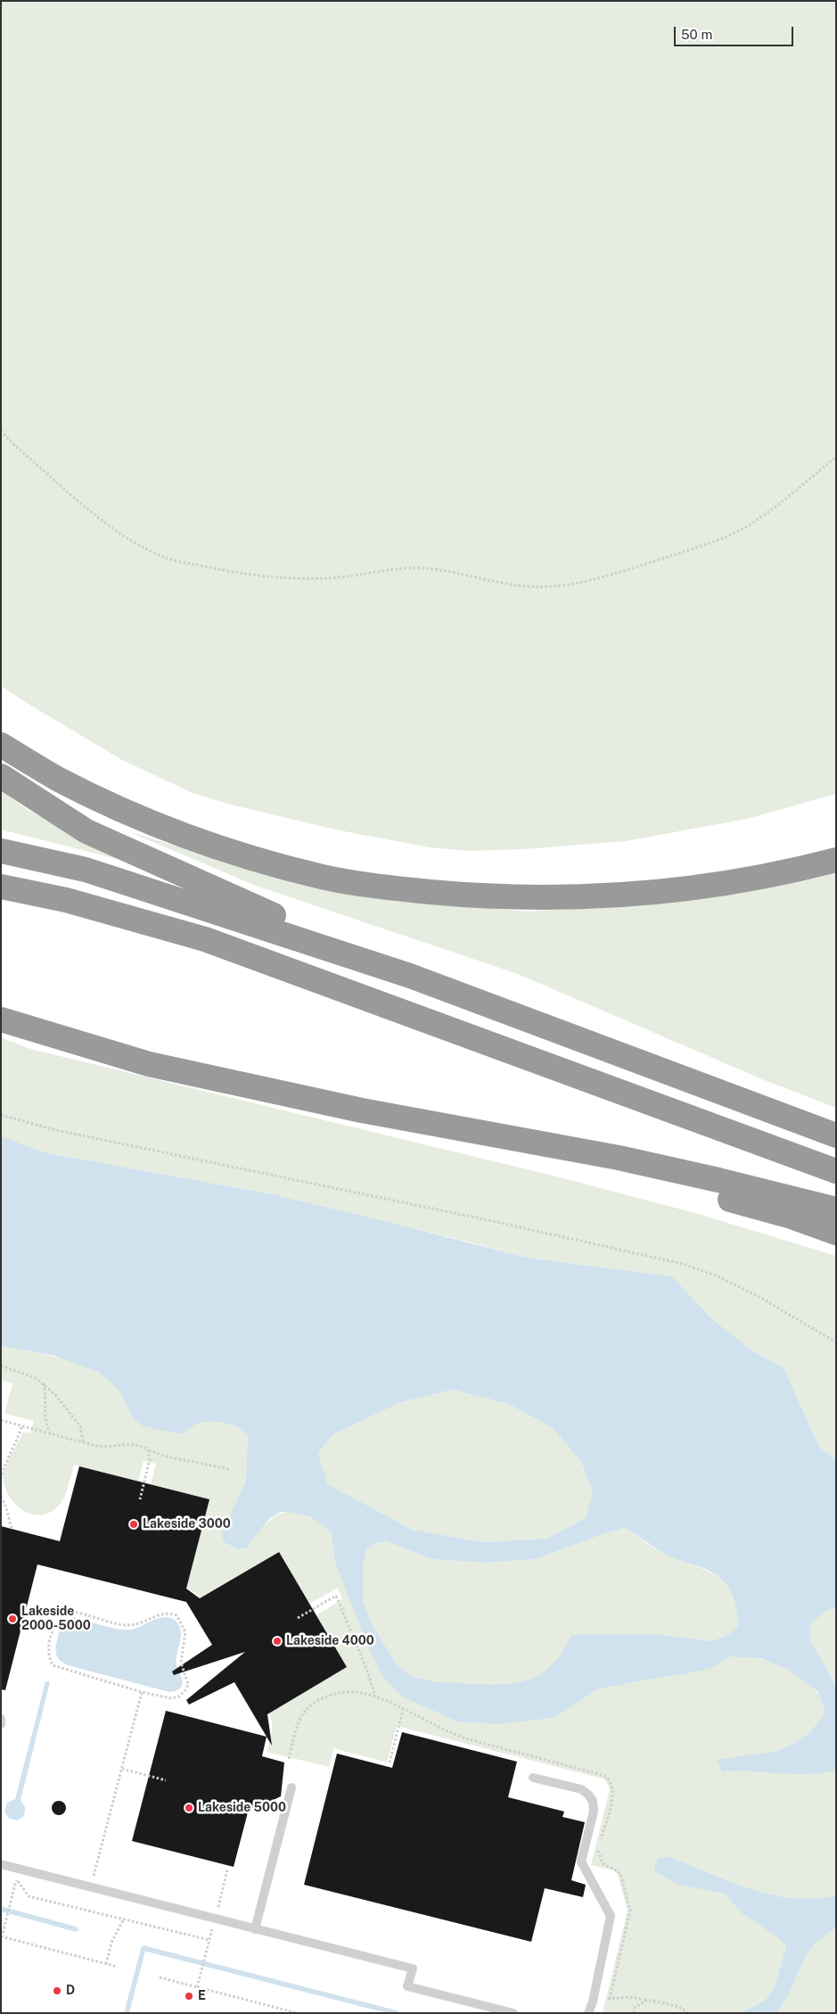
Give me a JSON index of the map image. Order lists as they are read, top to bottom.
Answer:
{
  "places": [
    "Lakeside 3000",
    "Lakeside 2000-5000",
    "Lakeside 4000",
    "Lakeside 5000",
    "D",
    "E"
  ],
  "scale_bar": "50 m"
}
